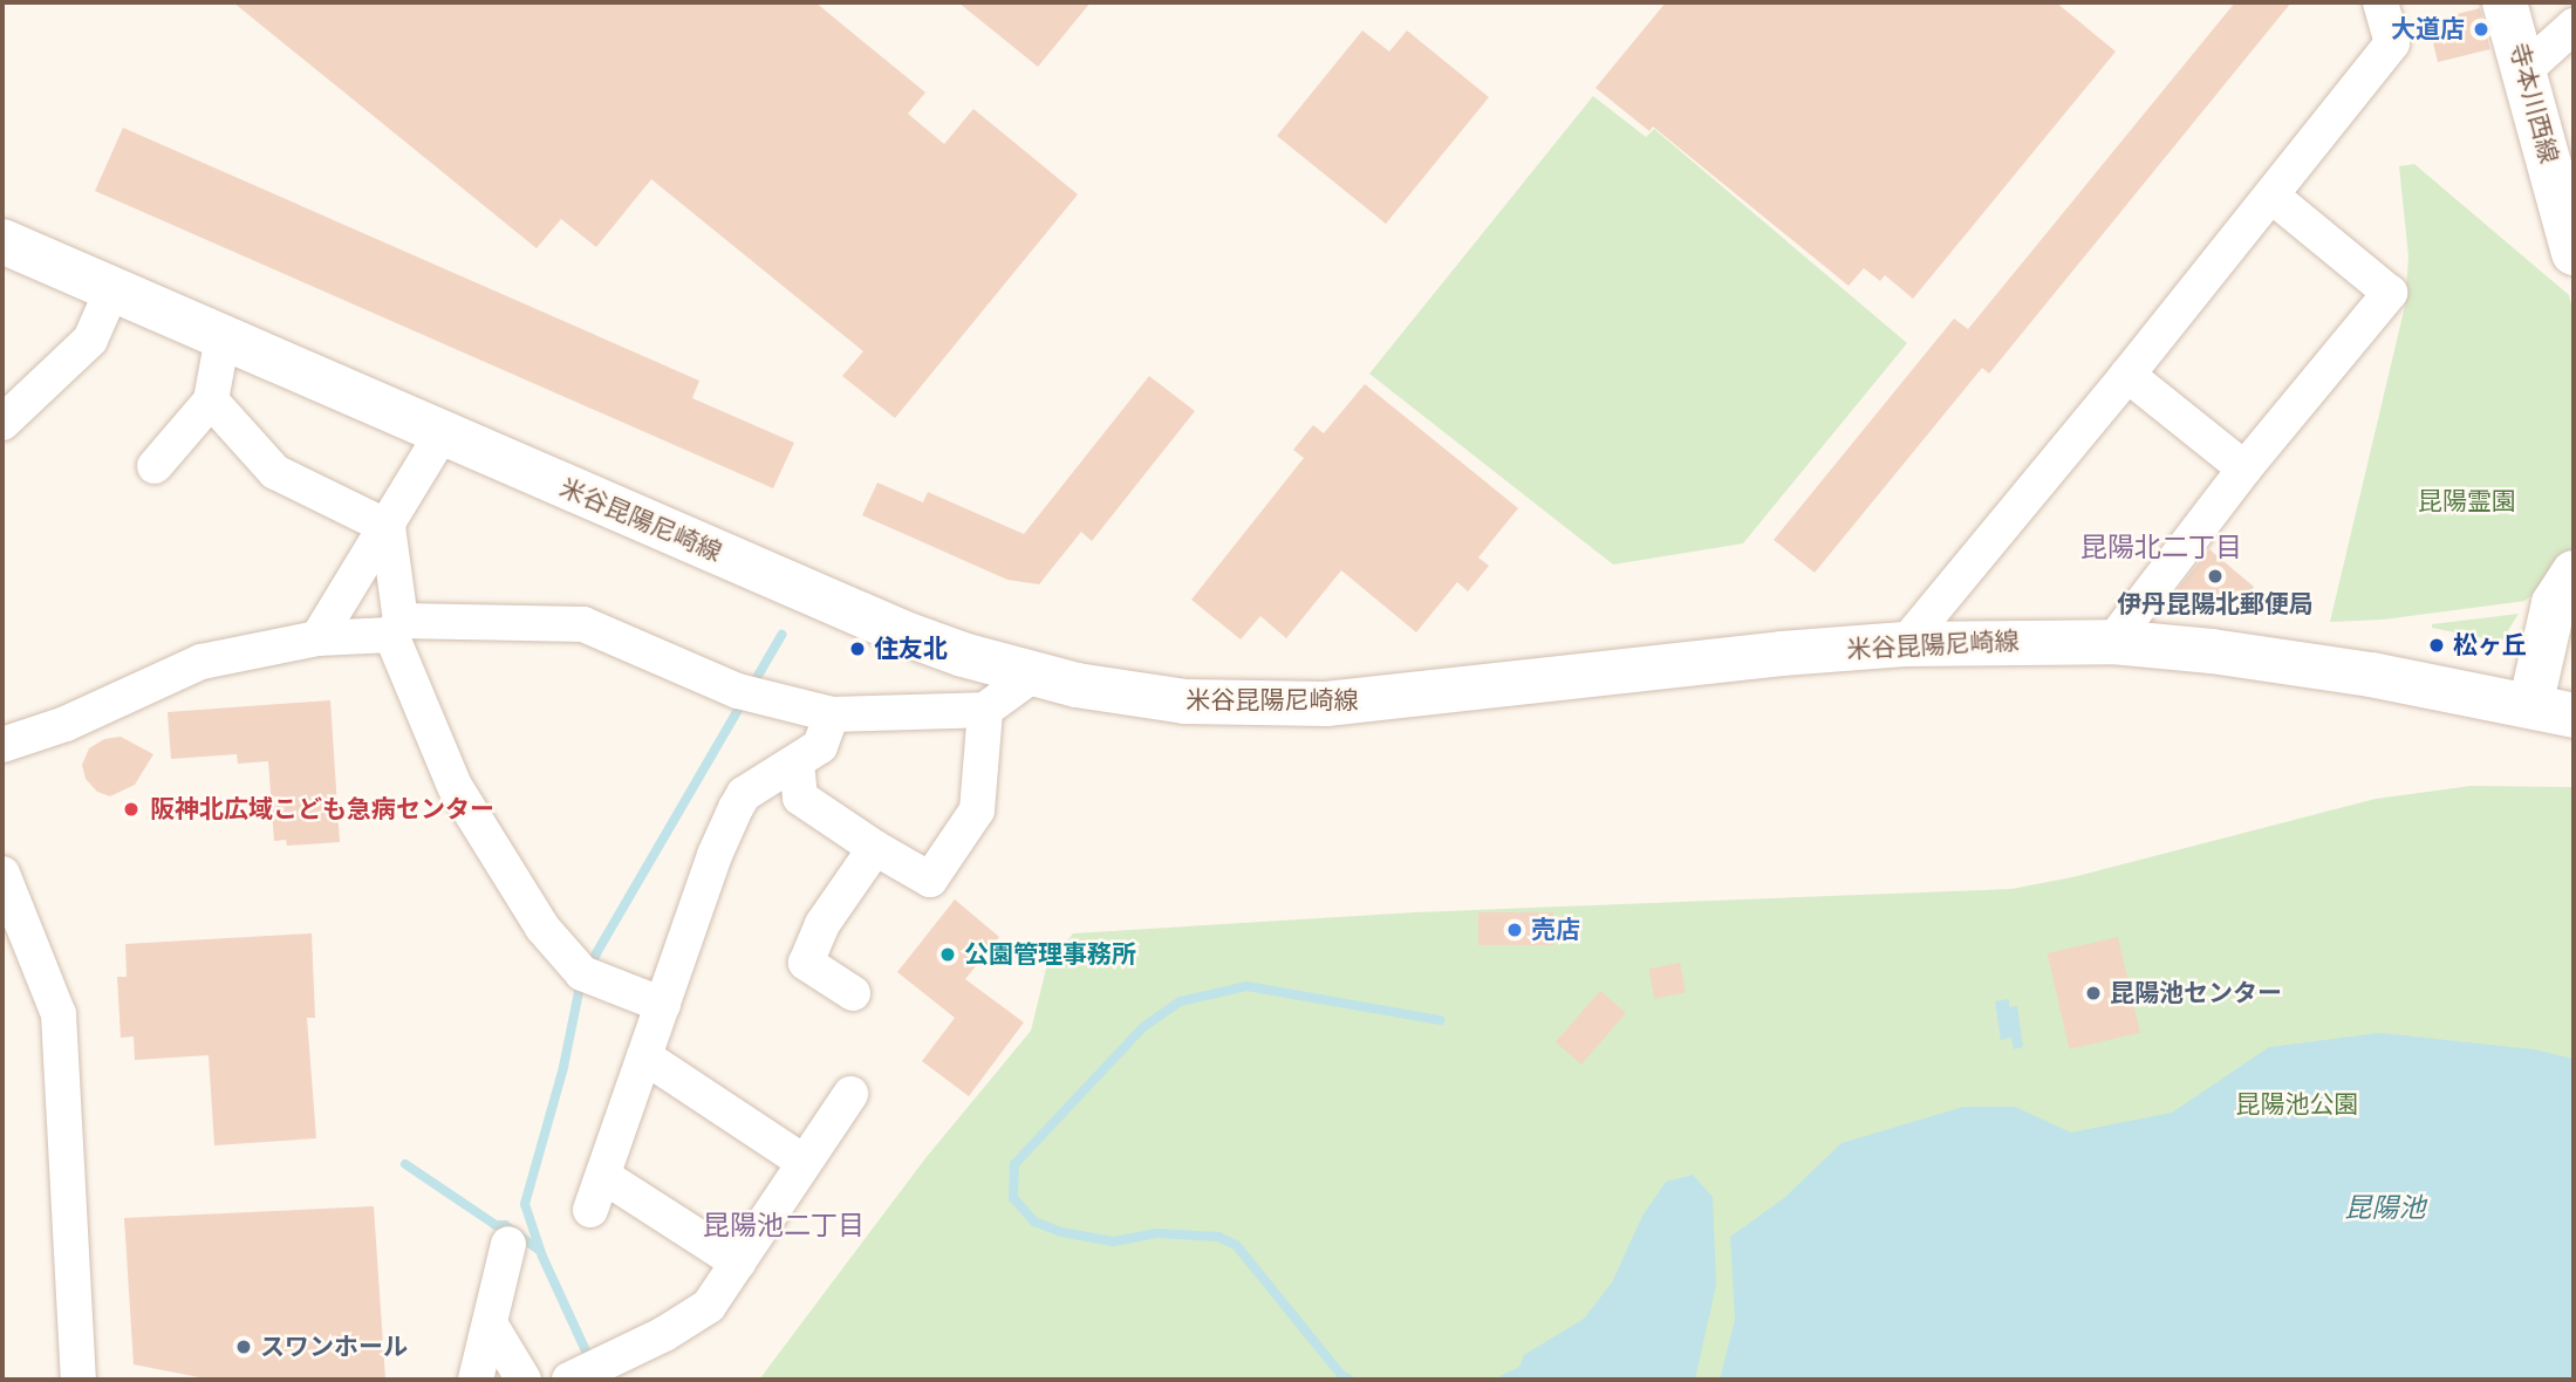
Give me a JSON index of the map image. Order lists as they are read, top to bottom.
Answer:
{
  "streets": {
    "main road": ["寺本川西線", "米谷昆陽尼崎線"]
  },
  "districts": ["昆陽北二丁目", "昆陽池二丁目"],
  "water": ["昆陽池"],
  "parks": ["昆陽霊園", "昆陽池公園"],
  "places": [
    "大道店",
    "伊丹昆陽北郵便局",
    "松ヶ丘",
    "住友北",
    "阪神北広域こども急病センター",
    "売店",
    "公園管理事務所",
    "昆陽池センター",
    "スワンホール"
  ]
}
